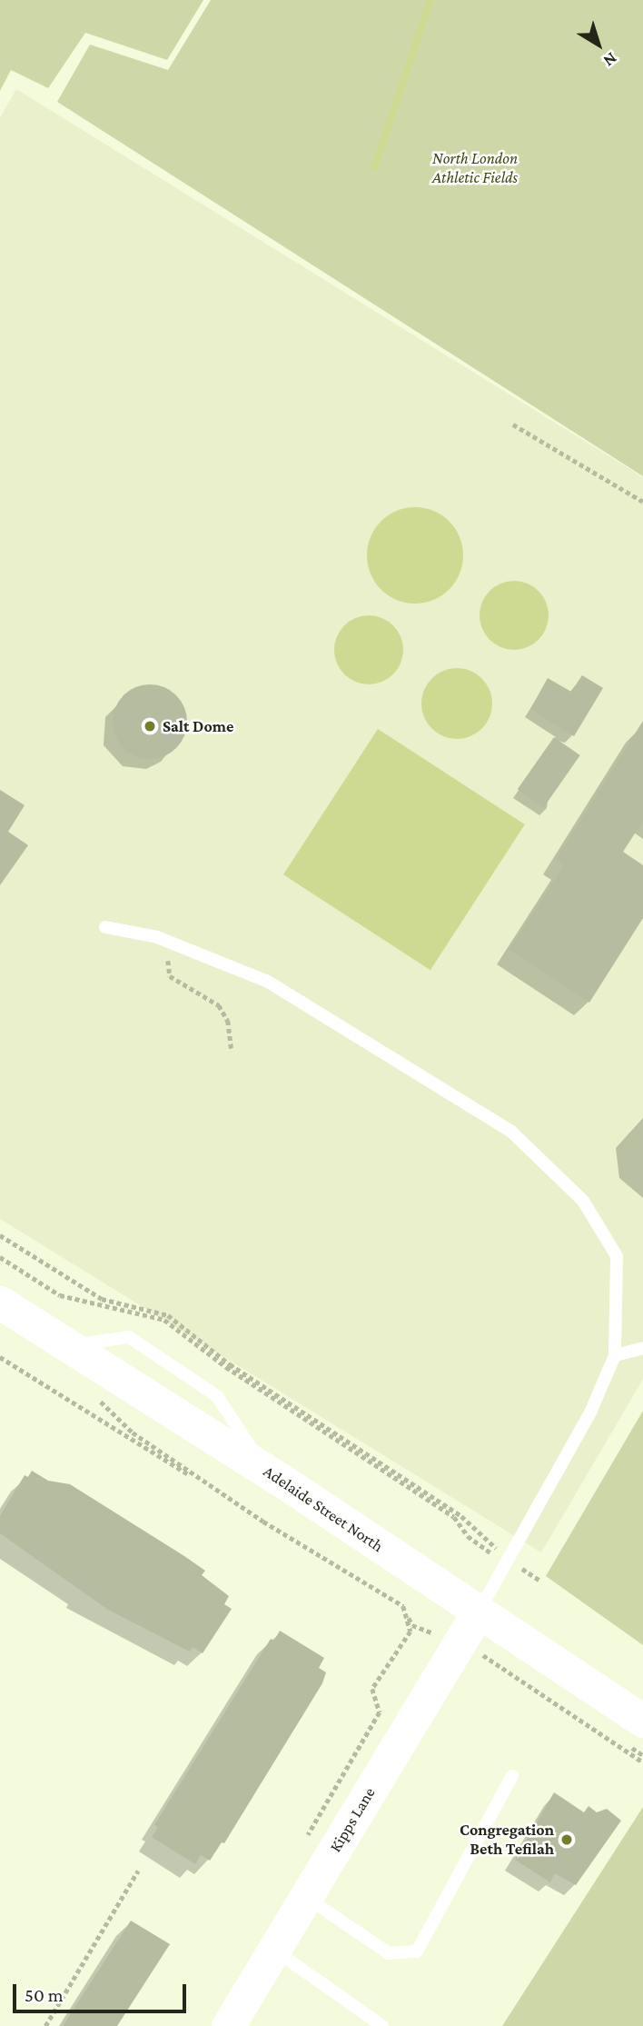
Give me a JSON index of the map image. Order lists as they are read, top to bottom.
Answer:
{
  "streets": {
    "main road": ["Adelaide Street North", "Kipps Lane"]
  },
  "crossings": [
    ["Adelaide Street North", "Kipps Lane"]
  ],
  "parks": ["North London Athletic Fields"],
  "places": ["Salt Dome", "Congregation Beth Tefilah"],
  "scale_bar": "50 m",
  "north": "bottom right"
}
